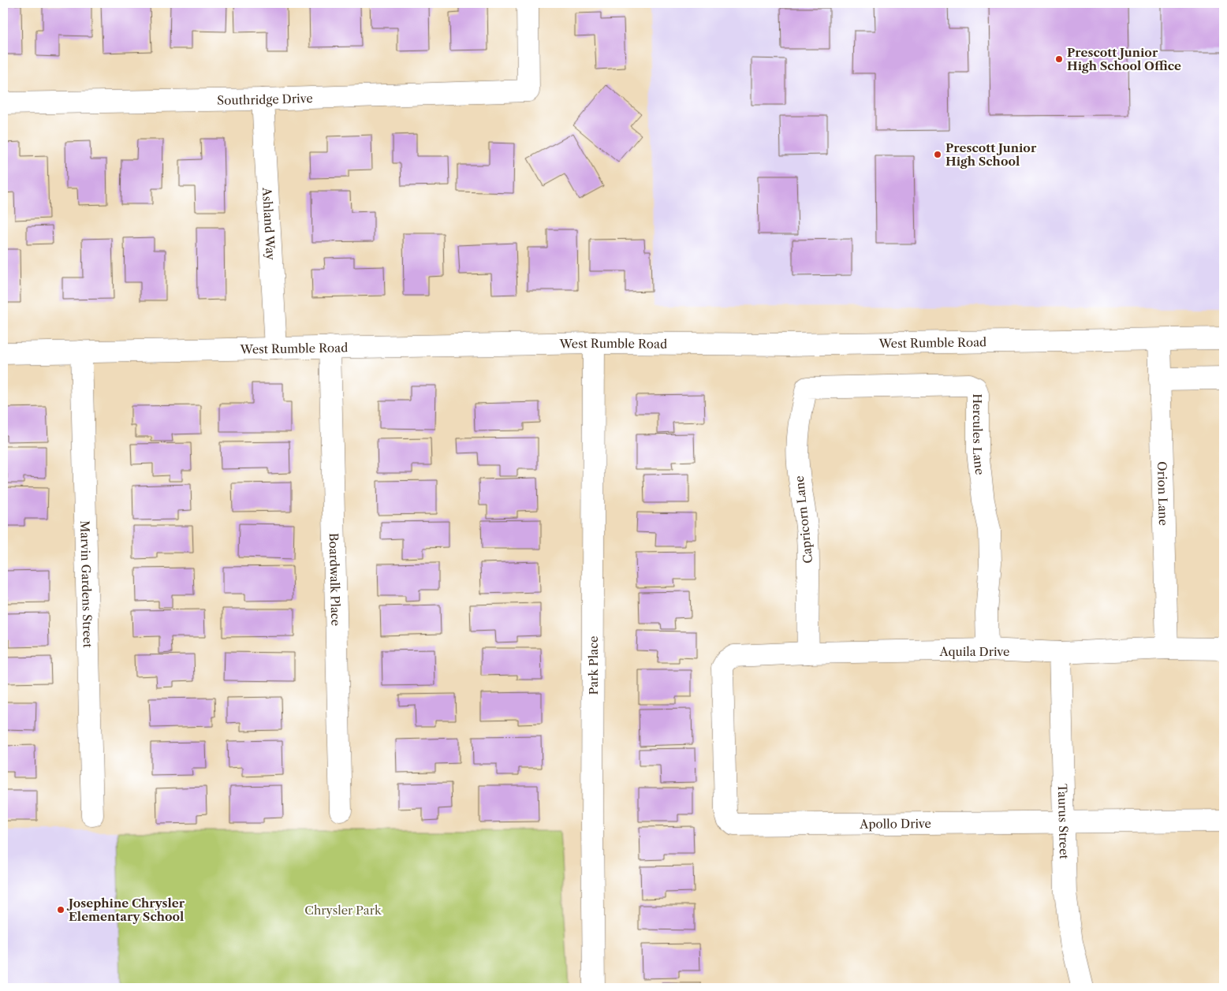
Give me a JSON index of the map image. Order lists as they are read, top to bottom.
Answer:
{
  "streets": {
    "street": [
      "Southridge Drive",
      "Ashland Way",
      "West Rumble Road",
      "Hercules Lane",
      "Orion Lane",
      "Capricorn Lane",
      "Boardwalk Place",
      "Marvin Gardens Street",
      "Aquila Drive",
      "Park Place",
      "Taurus Street",
      "Apollo Drive"
    ]
  },
  "crossings": [
    ["Southridge Drive", "Ashland Way"],
    ["Ashland Way", "West Rumble Road"],
    ["West Rumble Road", "Orion Lane"],
    ["West Rumble Road", "Boardwalk Place"],
    ["West Rumble Road", "Marvin Gardens Street"],
    ["West Rumble Road", "Park Place"],
    ["Hercules Lane", "Capricorn Lane"],
    ["Hercules Lane", "Aquila Drive"],
    ["Orion Lane", "Aquila Drive"],
    ["Capricorn Lane", "Aquila Drive"],
    ["Aquila Drive", "Taurus Street"],
    ["Aquila Drive", "Apollo Drive"],
    ["Taurus Street", "Apollo Drive"]
  ],
  "parks": ["Chrysler Park"],
  "places": ["Prescott Junior High School Office", "Prescott Junior High School", "Josephine Chrysler Elementary School"]
}
